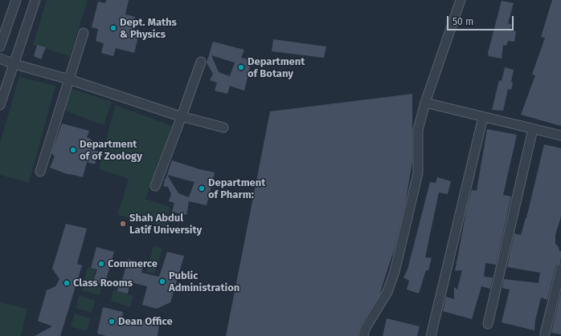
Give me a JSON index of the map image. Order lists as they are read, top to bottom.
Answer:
{
  "places": [
    "Dept. Maths & Physics",
    "Department of Botany",
    "Department of of Zoology",
    "Department of Pharm:",
    "Shah Abdul Latif University",
    "Commerce",
    "Public Administration",
    "Class Rooms",
    "Dean Office"
  ],
  "scale_bar": "50 m"
}
